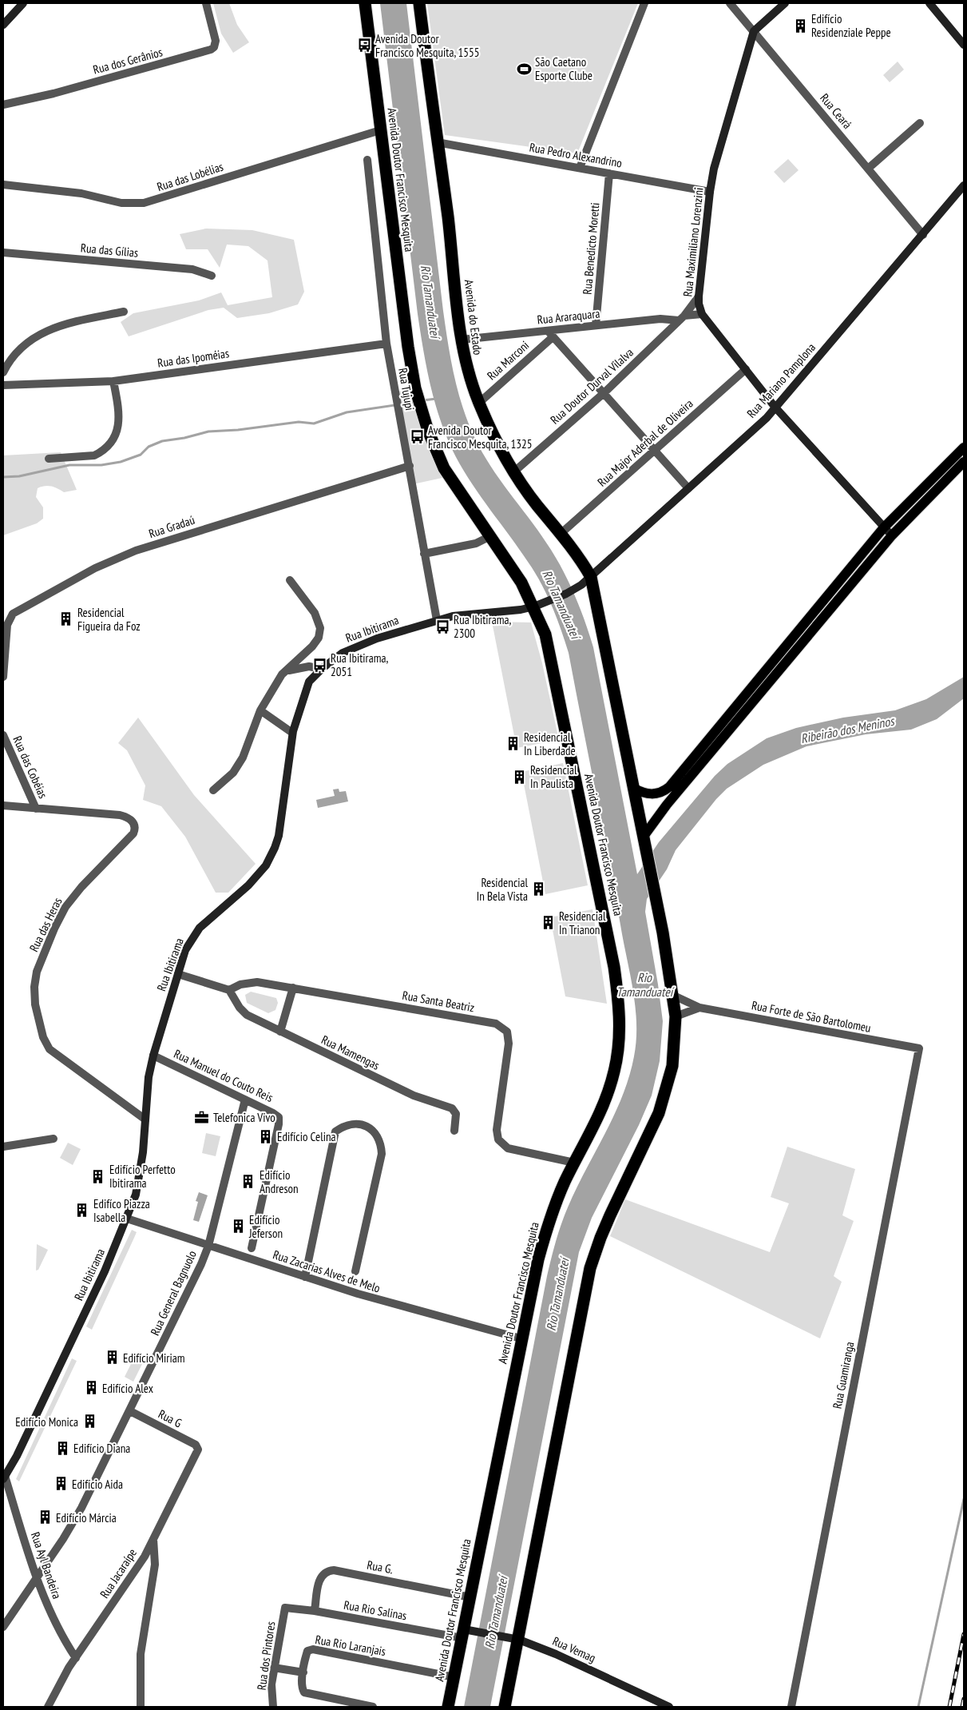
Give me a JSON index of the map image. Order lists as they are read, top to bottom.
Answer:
{
  "streets": {
    "highway": ["Avenida Doutor Francisco Mesquita", "Avenida do Estado"],
    "main road": [
      "Rua Maximiliano Lorenzini",
      "Rua Mariano Pamplona",
      "Rua Ibitirama",
      "Rua Vemag"
    ],
    "street": [
      "Rua dos Gerânios",
      "Rua Ceará",
      "Rua Pedro Alexandrino",
      "Rua das Lobélias",
      "Rua Benedicto Moretti",
      "Rua das Gílias",
      "Rua Araraquara",
      "Rua das Ipoméias",
      "Rua Marconi",
      "Rua Doutor Durval Vilalva",
      "Rua Tujupi",
      "Rua Major Aderbal de Oliveira",
      "Rua Gradaú",
      "Rua das Cobéias",
      "Rua das Heras",
      "Rua Santa Beatriz",
      "Rua Forte de São Bartolomeu",
      "Rua Mamengas",
      "Rua Manuel do Couto Reis",
      "Rua Zacarias Alves de Melo",
      "Rua General Bagnuolo",
      "Rua Guamiranga",
      "Rua G",
      "Rua Ayl Bandeira",
      "Rua G.",
      "Rua Jacaraípe",
      "Rua Rio Salinas",
      "Rua Rio Laranjais",
      "Rua dos Pintores"
    ]
  },
  "crossings": [
    ["Rua Ceará", "Rua Maximiliano Lorenzini"],
    ["Rua Ceará", "Rua Mariano Pamplona"],
    ["Rua Pedro Alexandrino", "Rua Maximiliano Lorenzini"],
    ["Rua Pedro Alexandrino", "Rua Benedicto Moretti"],
    ["Rua Pedro Alexandrino", "Avenida do Estado"],
    ["Rua das Lobélias", "Avenida Doutor Francisco Mesquita"],
    ["Avenida Doutor Francisco Mesquita", "Rua Mariano Pamplona"],
    ["Avenida Doutor Francisco Mesquita", "Rua Ibitirama"],
    ["Avenida Doutor Francisco Mesquita", "Rua Santa Beatriz"],
    ["Avenida Doutor Francisco Mesquita", "Rua Zacarias Alves de Melo"],
    ["Avenida Doutor Francisco Mesquita", "Rua G."],
    ["Avenida Doutor Francisco Mesquita", "Rua Rio Salinas"],
    ["Avenida Doutor Francisco Mesquita", "Rua Rio Laranjais"],
    ["Avenida Doutor Francisco Mesquita", "Rua Vemag"],
    ["Rua Maximiliano Lorenzini", "Rua Mariano Pamplona"],
    ["Rua Maximiliano Lorenzini", "Rua Doutor Durval Vilalva"],
    ["Rua Maximiliano Lorenzini", "Rua Major Aderbal de Oliveira"],
    ["Rua Benedicto Moretti", "Rua Araraquara"],
    ["Rua Araraquara", "Avenida do Estado"],
    ["Rua Araraquara", "Rua Marconi"],
    ["Rua Araraquara", "Rua Doutor Durval Vilalva"],
    ["Avenida do Estado", "Rua Marconi"],
    ["Avenida do Estado", "Rua Mariano Pamplona"],
    ["Avenida do Estado", "Rua Doutor Durval Vilalva"],
    ["Avenida do Estado", "Rua Major Aderbal de Oliveira"],
    ["Rua das Ipoméias", "Rua Tujupi"],
    ["Rua Mariano Pamplona", "Rua Ibitirama"],
    ["Rua Tujupi", "Rua Gradaú"],
    ["Rua Tujupi", "Rua Ibitirama"],
    ["Rua Ibitirama", "Rua das Heras"],
    ["Rua Ibitirama", "Rua Manuel do Couto Reis"],
    ["Rua Ibitirama", "Rua Zacarias Alves de Melo"],
    ["Rua Ibitirama", "Rua Ayl Bandeira"],
    ["Rua das Cobéias", "Rua das Heras"],
    ["Rua Santa Beatriz", "Rua Mamengas"],
    ["Rua Forte de São Bartolomeu", "Rua Guamiranga"],
    ["Rua Manuel do Couto Reis", "Rua General Bagnuolo"],
    ["Rua Zacarias Alves de Melo", "Rua General Bagnuolo"],
    ["Rua General Bagnuolo", "Rua G"],
    ["Rua General Bagnuolo", "Rua Ayl Bandeira"],
    ["Rua G", "Rua Jacaraípe"],
    ["Rua Ayl Bandeira", "Rua Jacaraípe"],
    ["Rua G.", "Rua Rio Salinas"],
    ["Rua Rio Salinas", "Rua Vemag"],
    ["Rua Rio Salinas", "Rua dos Pintores"]
  ],
  "water": ["Rio Tamanduateí", "Ribeirão dos Meninos"],
  "places": {
    "building": [
      "Edifício Residenziale Peppe",
      "Residencial Figueira da Foz",
      "Residencial In Liberdade",
      "Residencial In Paulista",
      "Residencial In Bela Vista",
      "Residencial In Trianon",
      "Edifício Celina",
      "Edifício Perfetto Ibitirama",
      "Edifício Andreson",
      "Edifíco Piazza Isabella",
      "Edifício Jeferson",
      "Edifício Miriam",
      "Edifício Alex",
      "Edifício Monica",
      "Edifício Diana",
      "Edifício Aida",
      "Edifício Márcia"
    ],
    "bus stop": [
      "Avenida Doutor Francisco Mesquita, 1555",
      "Avenida Doutor Francisco Mesquita, 1325",
      "Rua Ibitirama, 2300",
      "Rua Ibitirama, 2051"
    ],
    "sports": ["São Caetano Esporte Clube"],
    "office": ["Telefonica Vivo"]
  }
}
